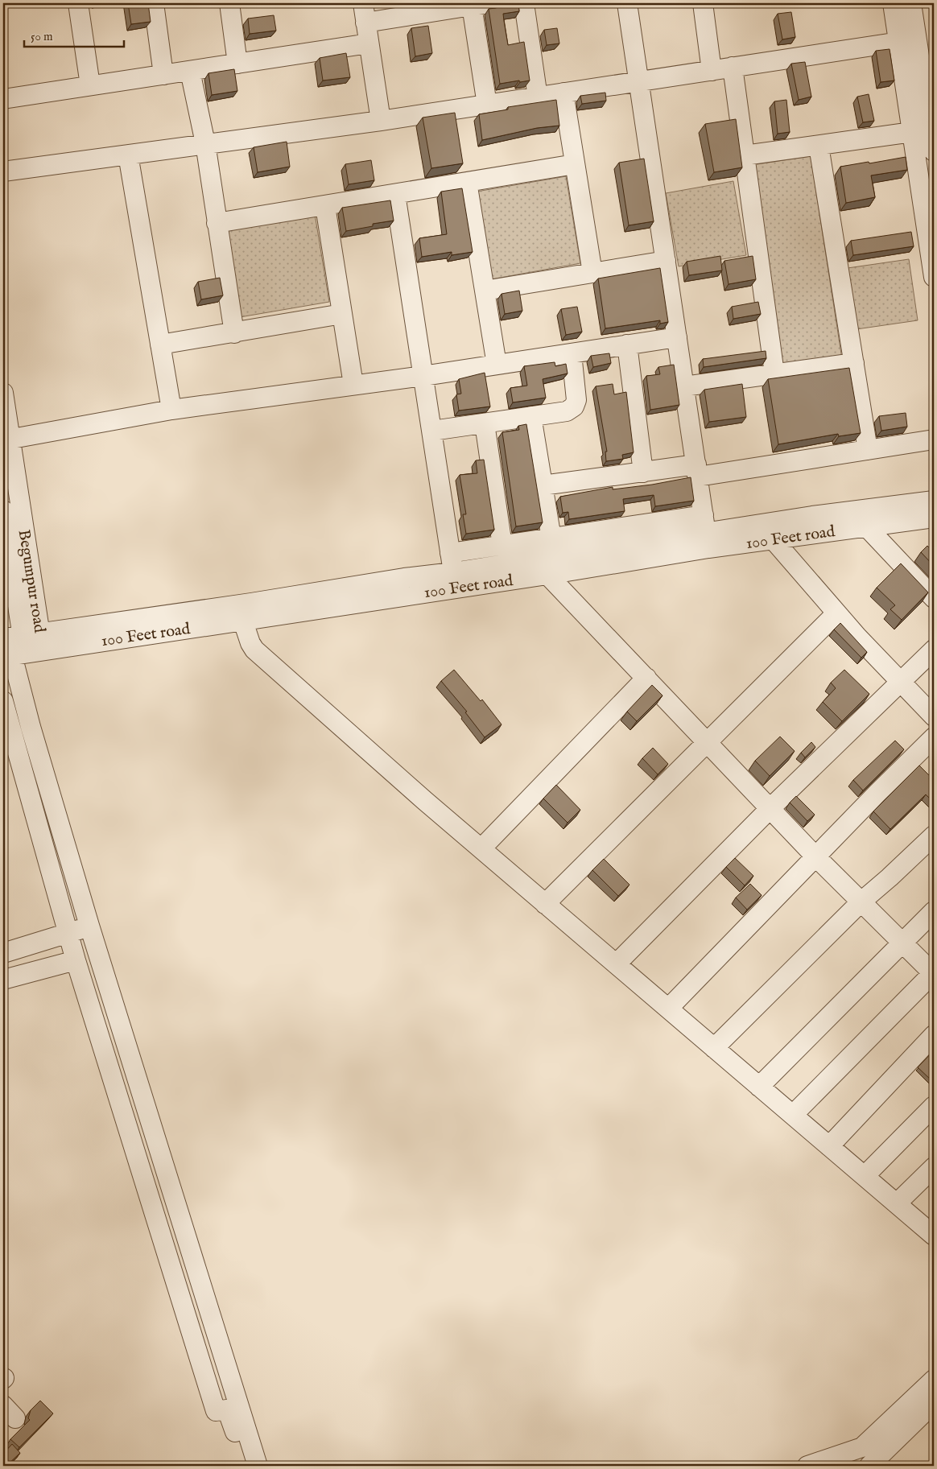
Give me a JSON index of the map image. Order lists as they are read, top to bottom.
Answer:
{
  "streets": {
    "street": ["100 Feet road", "Begumpur road"]
  },
  "crossings": [
    ["100 Feet road", "Begumpur road"]
  ],
  "scale_bar": "50 m"
}
